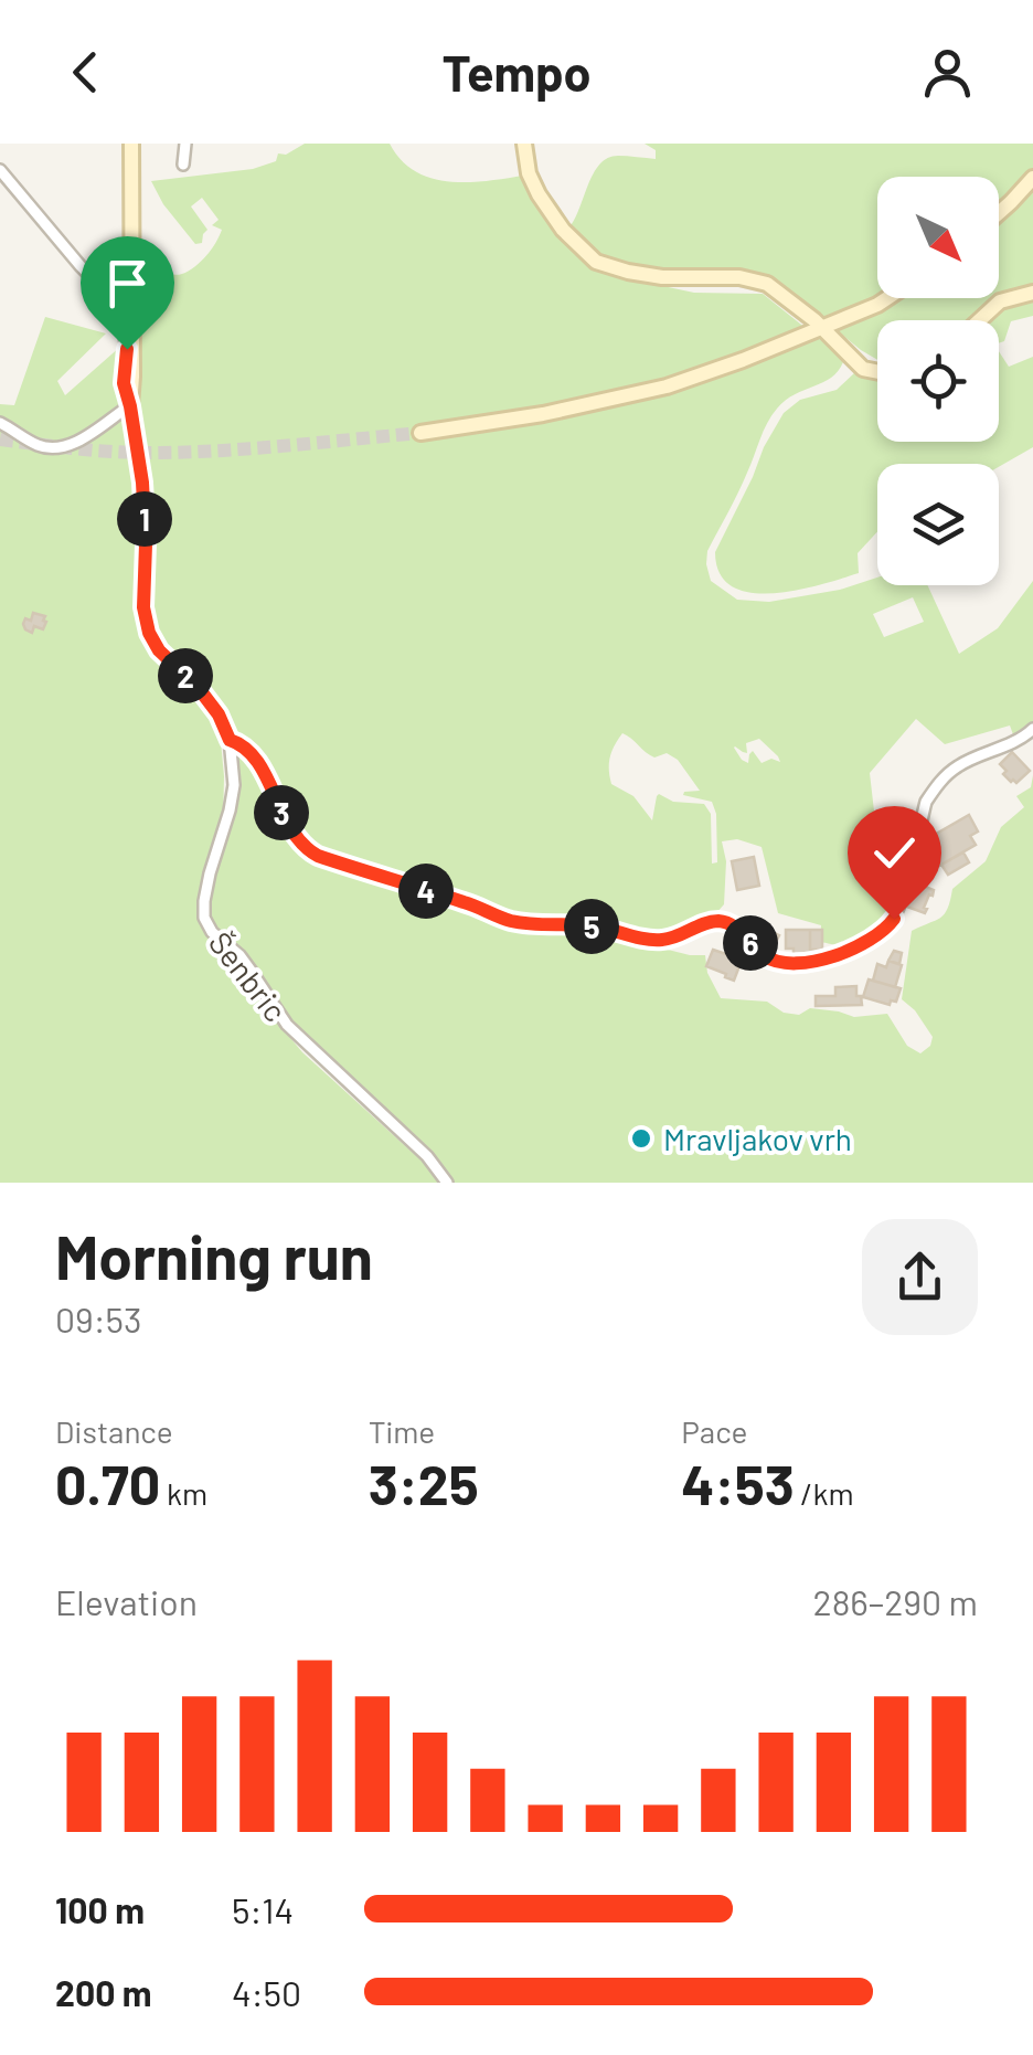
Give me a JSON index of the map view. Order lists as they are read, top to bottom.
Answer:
{
  "streets": {
    "street": ["Šenbric"]
  },
  "places": ["Mravljakov vrh"],
  "north": "bottom right",
  "page": {
    "header": "Tempo",
    "pins": [
      "1",
      "2",
      "3",
      "4",
      "5",
      "6"
    ],
    "heading": ["Morning run", "09:53"],
    "stats": [
      ["Distance", "0.70 km"],
      ["Time", "3:25"],
      ["Pace", "4:53 /km"]
    ],
    "chart": ["Elevation", "286–290 m"],
    "list": [
      {
        "name": "100 m",
        "note": "5:14"
      },
      {
        "name": "200 m",
        "note": "4:50"
      }
    ]
  }
}
